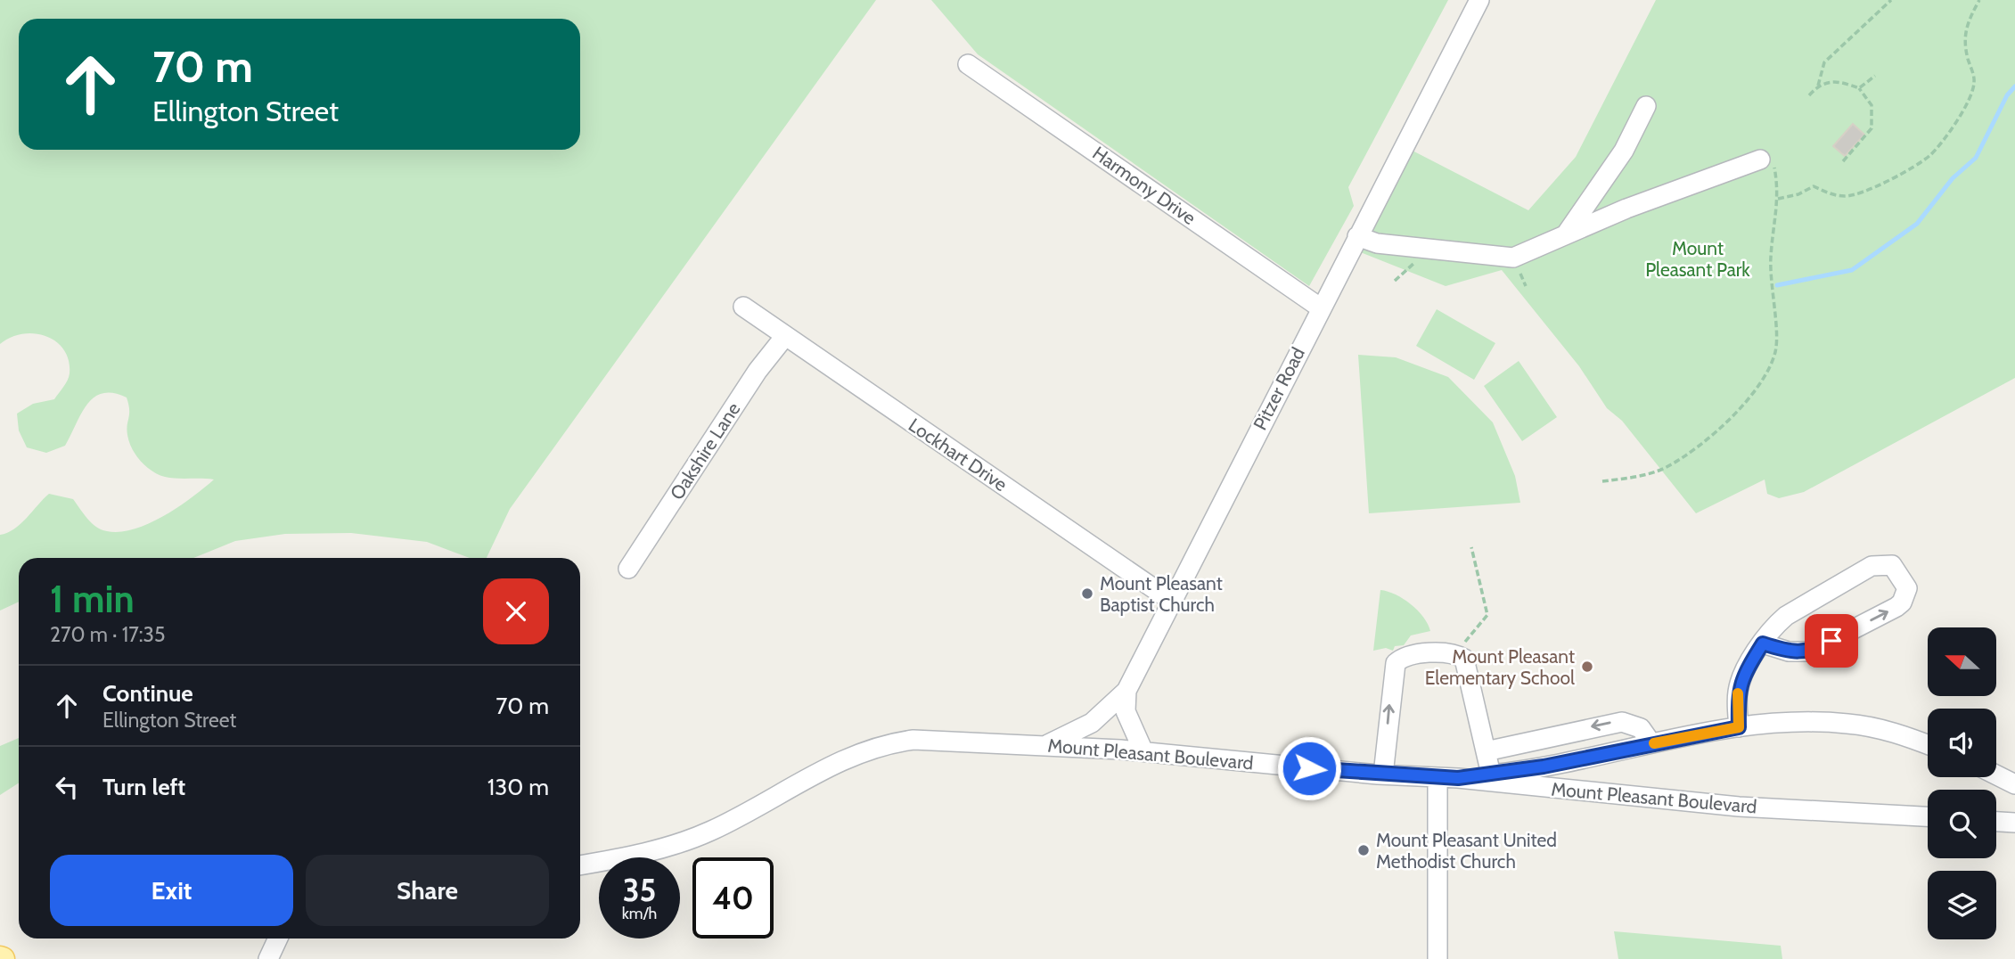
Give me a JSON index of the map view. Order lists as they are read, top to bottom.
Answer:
{
  "streets": {
    "street": [
      "Harmony Drive",
      "Pitzer Road",
      "Oakshire Lane",
      "Lockhart Drive",
      "Mount Pleasant Boulevard"
    ]
  },
  "crossings": [
    ["Harmony Drive", "Pitzer Road"],
    ["Pitzer Road", "Lockhart Drive"],
    ["Pitzer Road", "Mount Pleasant Boulevard"],
    ["Oakshire Lane", "Lockhart Drive"]
  ],
  "parks": ["Mount Pleasant Park"],
  "places": ["Mount Pleasant Baptist Church", "Mount Pleasant Elementary School", "Mount Pleasant United Methodist Church"],
  "north": "left",
  "page": {
    "turn": ["70 m", "Ellington Street"],
    "heading": ["1 min", "270 m · 17:35"],
    "list": [
      {
        "name": "Continue",
        "note": "Ellington Street",
        "value": "70 m"
      },
      {
        "name": "Turn left",
        "value": "130 m"
      }
    ],
    "buttons": ["Exit", "Share"],
    "speed": "35 km/h",
    "limit": "40"
  }
}
